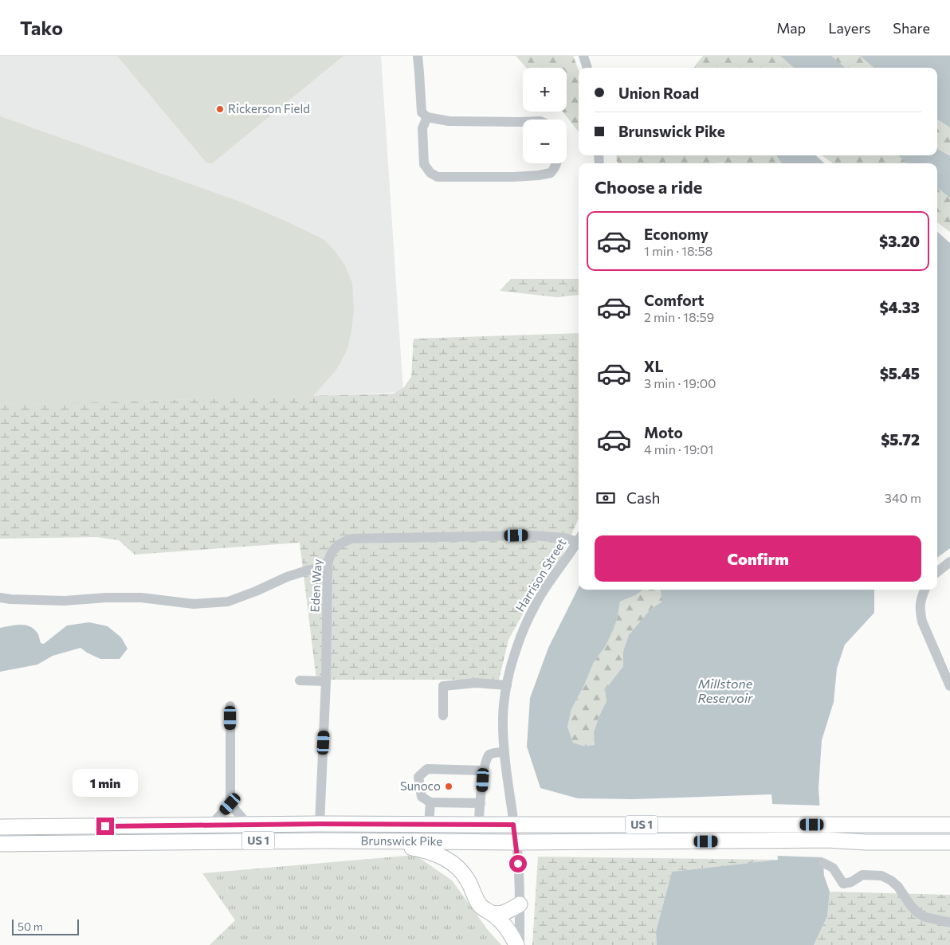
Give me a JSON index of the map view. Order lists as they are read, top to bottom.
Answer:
{
  "streets": {
    "highway": ["US 1", "Brunswick Pike"],
    "street": ["Harrison Street", "Eden Way"]
  },
  "crossings": [
    ["Harrison Street", "Brunswick Pike"],
    ["Eden Way", "Brunswick Pike"]
  ],
  "water": ["Millstone Reservoir"],
  "places": ["Rickerson Field", "Sunoco"],
  "scale_bar": "50 m",
  "page": {
    "header": "Tako",
    "nav": ["Map", "Layers", "Share"],
    "map_buttons": ["+", "−"],
    "banner": ["Union Road", "Brunswick Pike"],
    "heading": "Choose a ride",
    "list": [
      {
        "name": "Economy",
        "note": "1 min · 18:58",
        "value": "$3.20"
      },
      {
        "name": "Comfort",
        "note": "2 min · 18:59",
        "value": "$4.33"
      },
      {
        "name": "XL",
        "note": "3 min · 19:00",
        "value": "$5.45"
      },
      {
        "name": "Moto",
        "note": "4 min · 19:01",
        "value": "$5.72"
      }
    ],
    "pay": ["Cash", "340 m"],
    "buttons": "Confirm",
    "bubble": "1 min",
    "scale": "50 m"
  }
}
